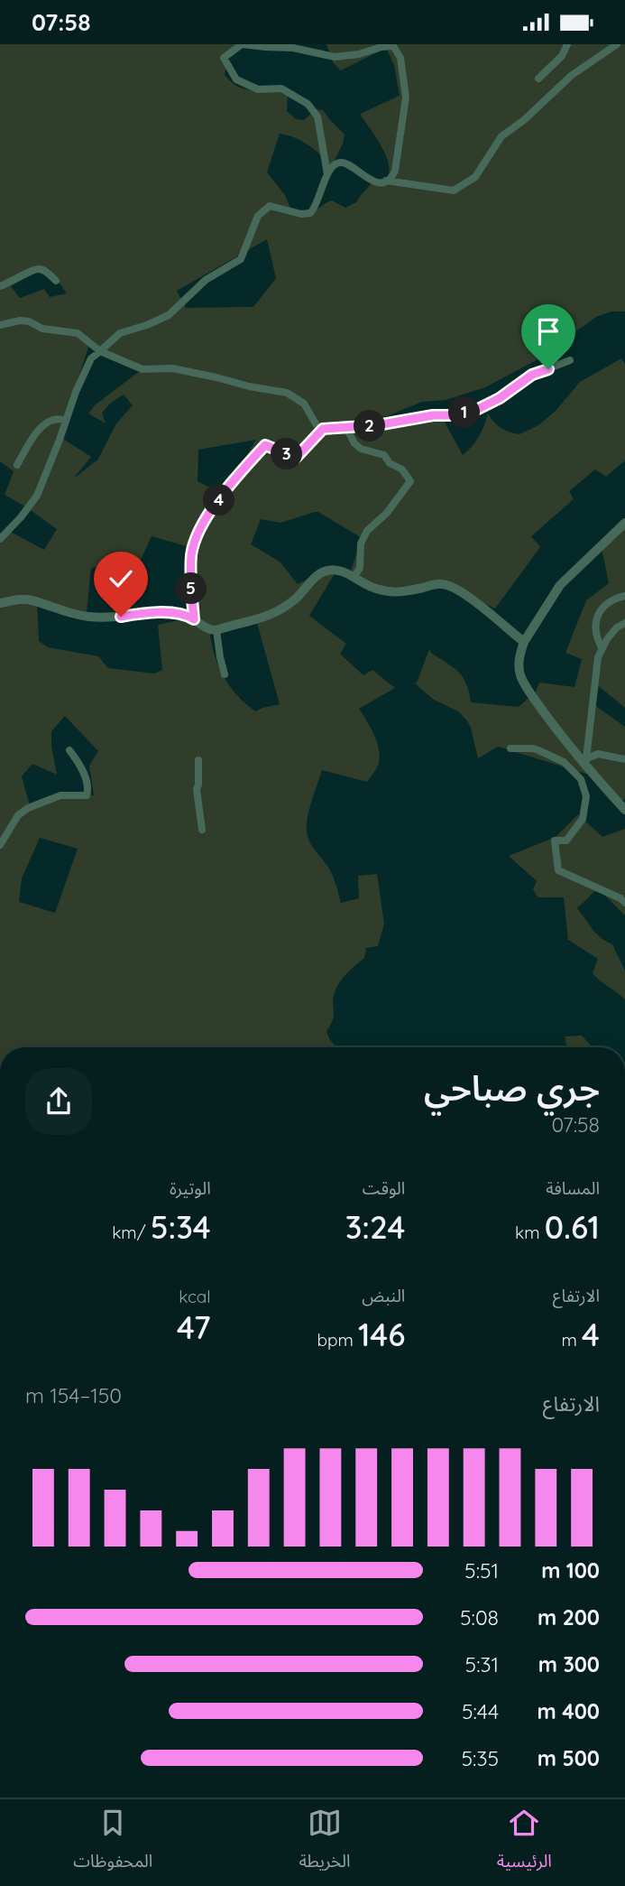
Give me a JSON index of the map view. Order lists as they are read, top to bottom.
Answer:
{
  "page": {
    "status": "07:58",
    "pins": [
      "1",
      "2",
      "3",
      "4",
      "5"
    ],
    "heading": ["جري صباحي", "07:58"],
    "stats": [
      ["المسافة", "0.61 km"],
      ["الوقت", "3:24"],
      ["الوتيرة", "5:34 /km"],
      ["الارتفاع", "4 m"],
      ["النبض", "146 bpm"],
      ["kcal", "47"]
    ],
    "chart": ["الارتفاع", "150–154 m"],
    "list": [
      {
        "name": "100 m",
        "note": "5:51"
      },
      {
        "name": "200 m",
        "note": "5:08"
      },
      {
        "name": "300 m",
        "note": "5:31"
      },
      {
        "name": "400 m",
        "note": "5:44"
      },
      {
        "name": "500 m",
        "note": "5:35"
      }
    ],
    "tabs": ["الرئيسية", "الخريطة", "المحفوظات"]
  }
}
